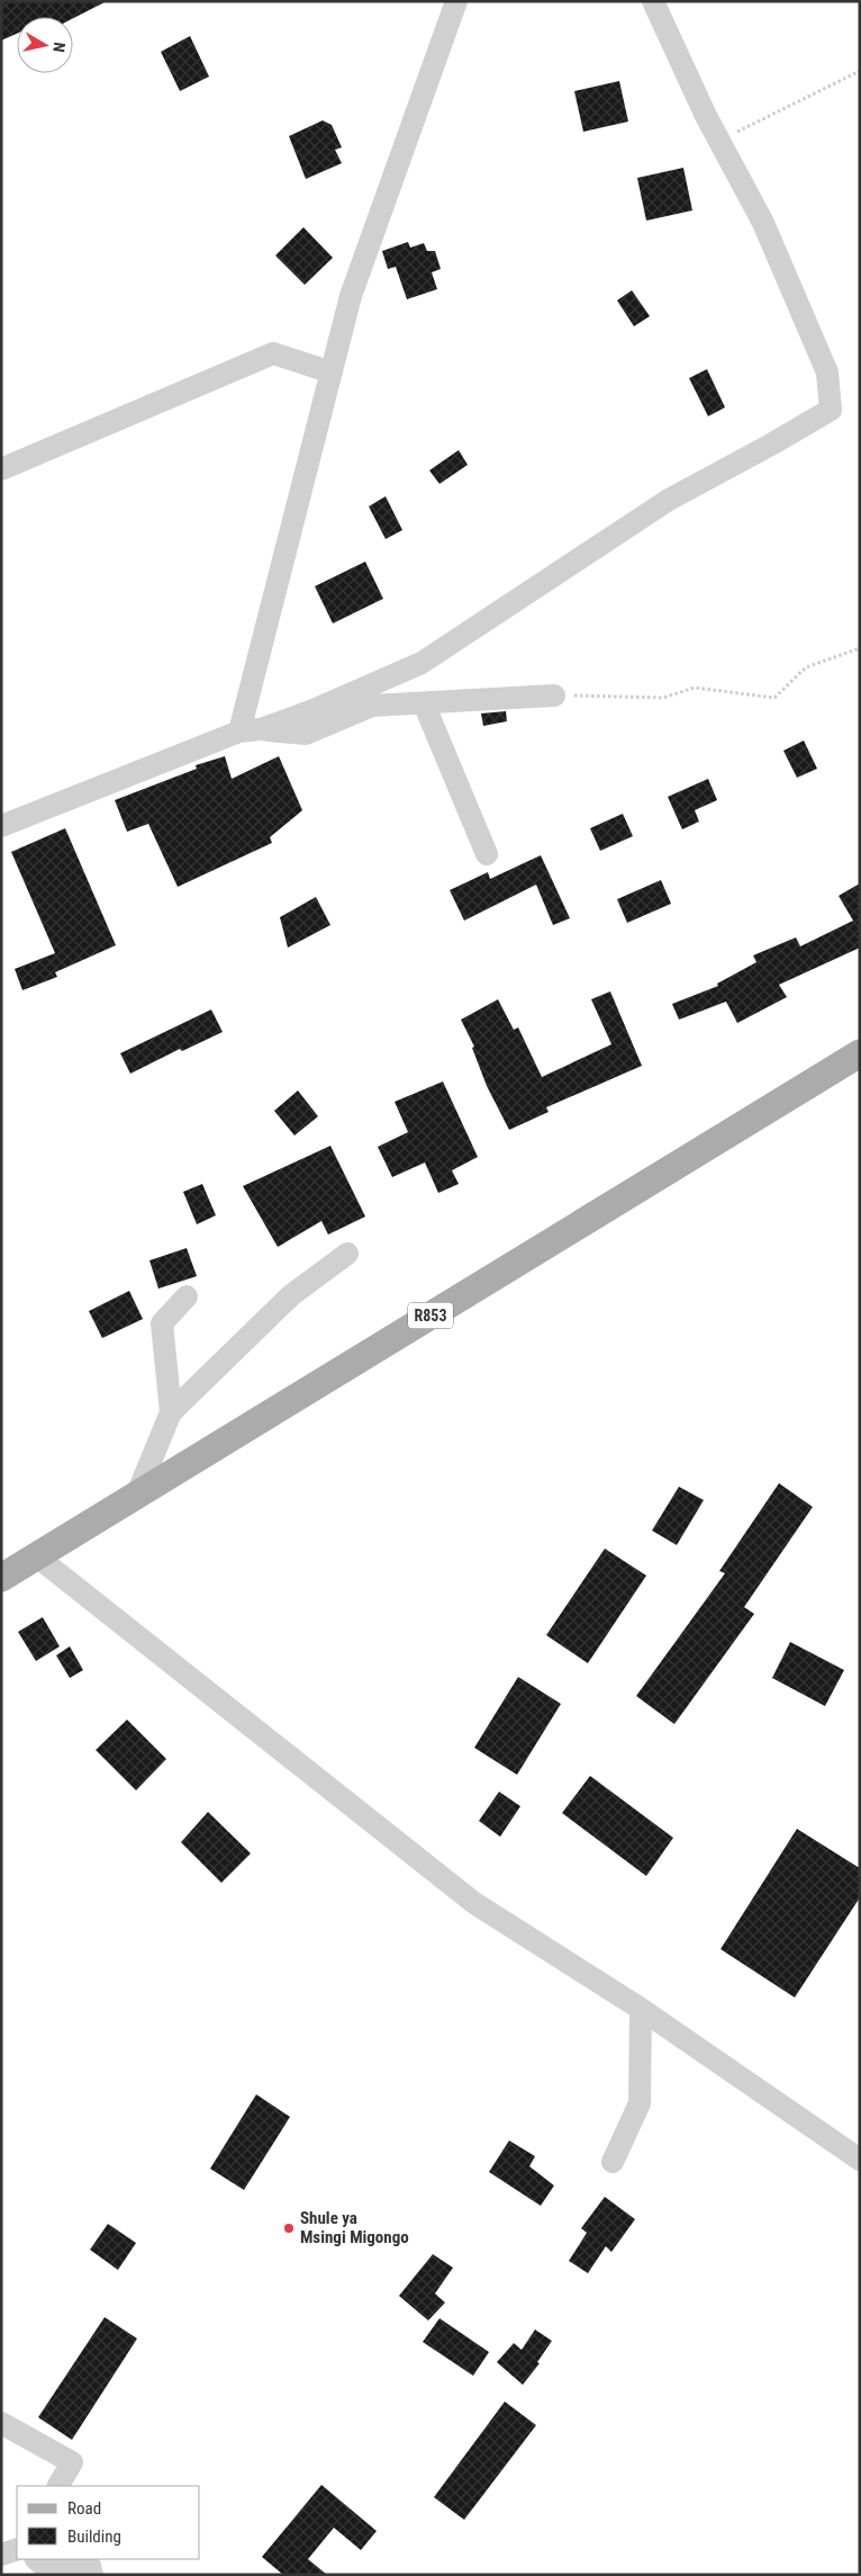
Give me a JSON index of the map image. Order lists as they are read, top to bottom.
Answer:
{
  "streets": {
    "main road": ["R853"]
  },
  "places": ["Shule ya Msingi Migongo"],
  "legend": ["Road", "Building"],
  "north": "right"
}
